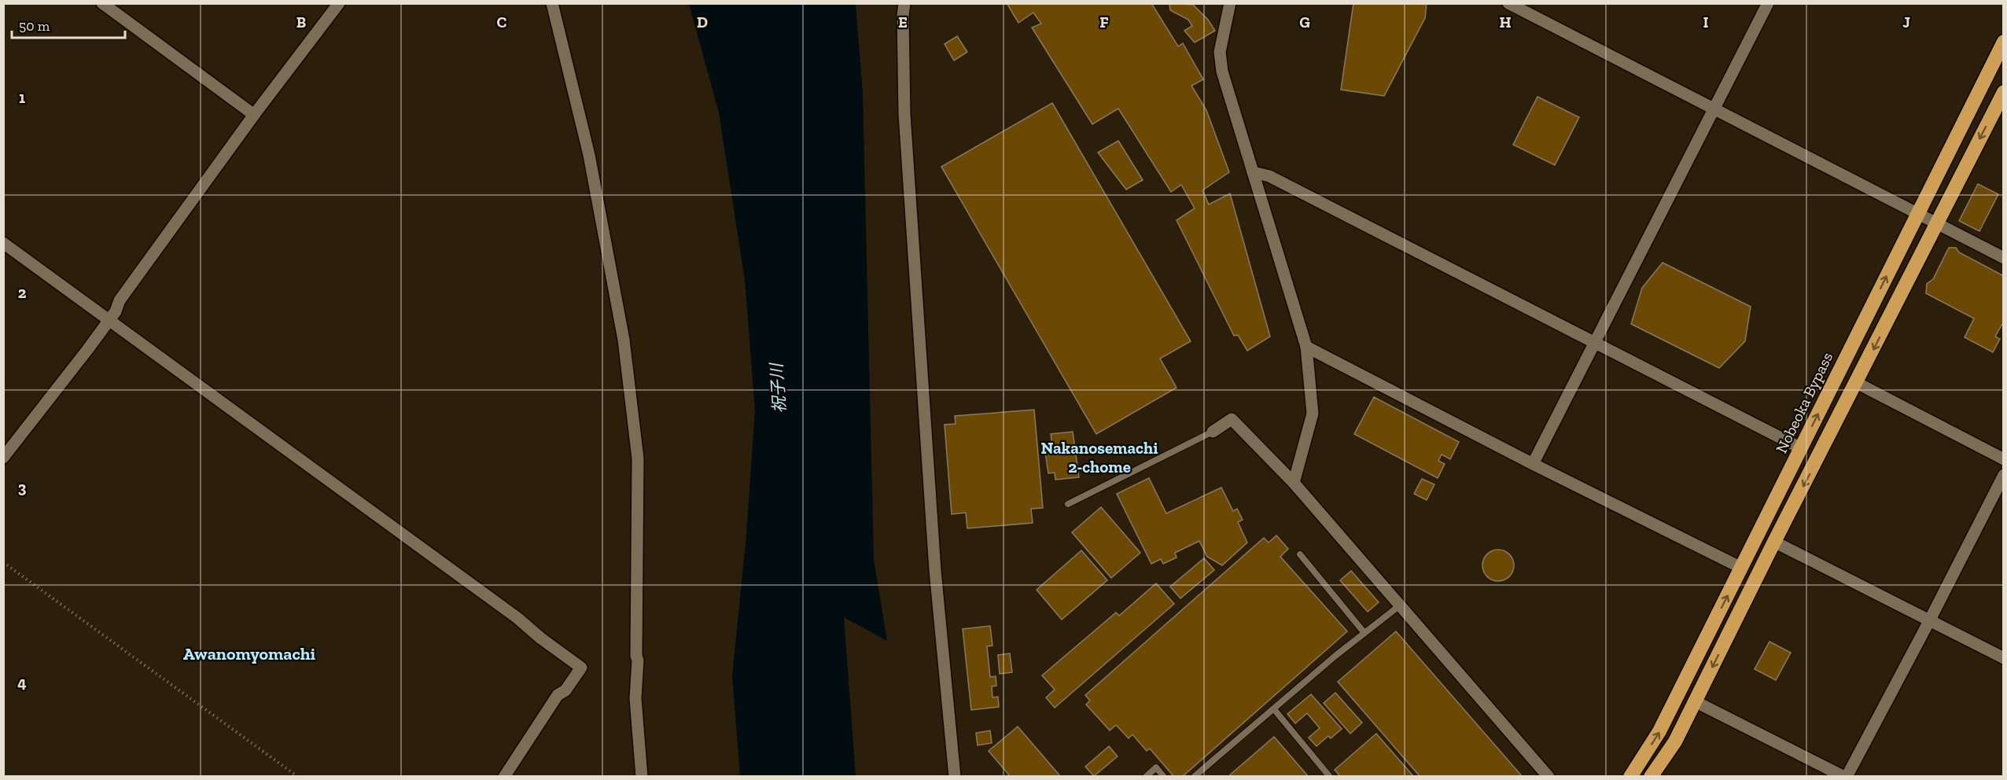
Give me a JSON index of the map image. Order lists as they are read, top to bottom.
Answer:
{
  "streets": {
    "highway": ["Nobeoka Bypass"]
  },
  "districts": ["Nakanosemachi 2-chome", "Awanomyomachi"],
  "water": ["祝子川"],
  "scale_bar": "50 m",
  "grid": {
    "columns": [
      "B",
      "C",
      "D",
      "E",
      "F",
      "G",
      "H",
      "I",
      "J"
    ],
    "rows": [
      "1",
      "2",
      "3",
      "4"
    ]
  }
}
